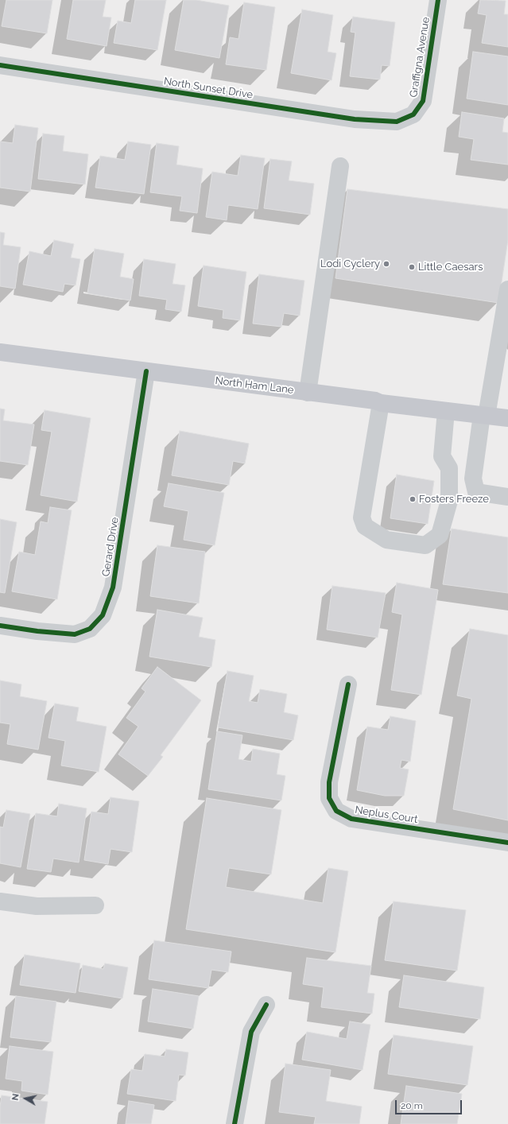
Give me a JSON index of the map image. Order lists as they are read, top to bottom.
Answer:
{
  "streets": {
    "main road": ["North Ham Lane"],
    "street": [
      "Graffigna Avenue",
      "North Sunset Drive",
      "Gerard Drive",
      "Neplus Court"
    ]
  },
  "crossings": [
    ["Graffigna Avenue", "North Sunset Drive"],
    ["North Ham Lane", "Gerard Drive"]
  ],
  "places": ["Lodi Cyclery", "Little Caesars", "Fosters Freeze"],
  "scale_bar": "20 m",
  "north": "left"
}
